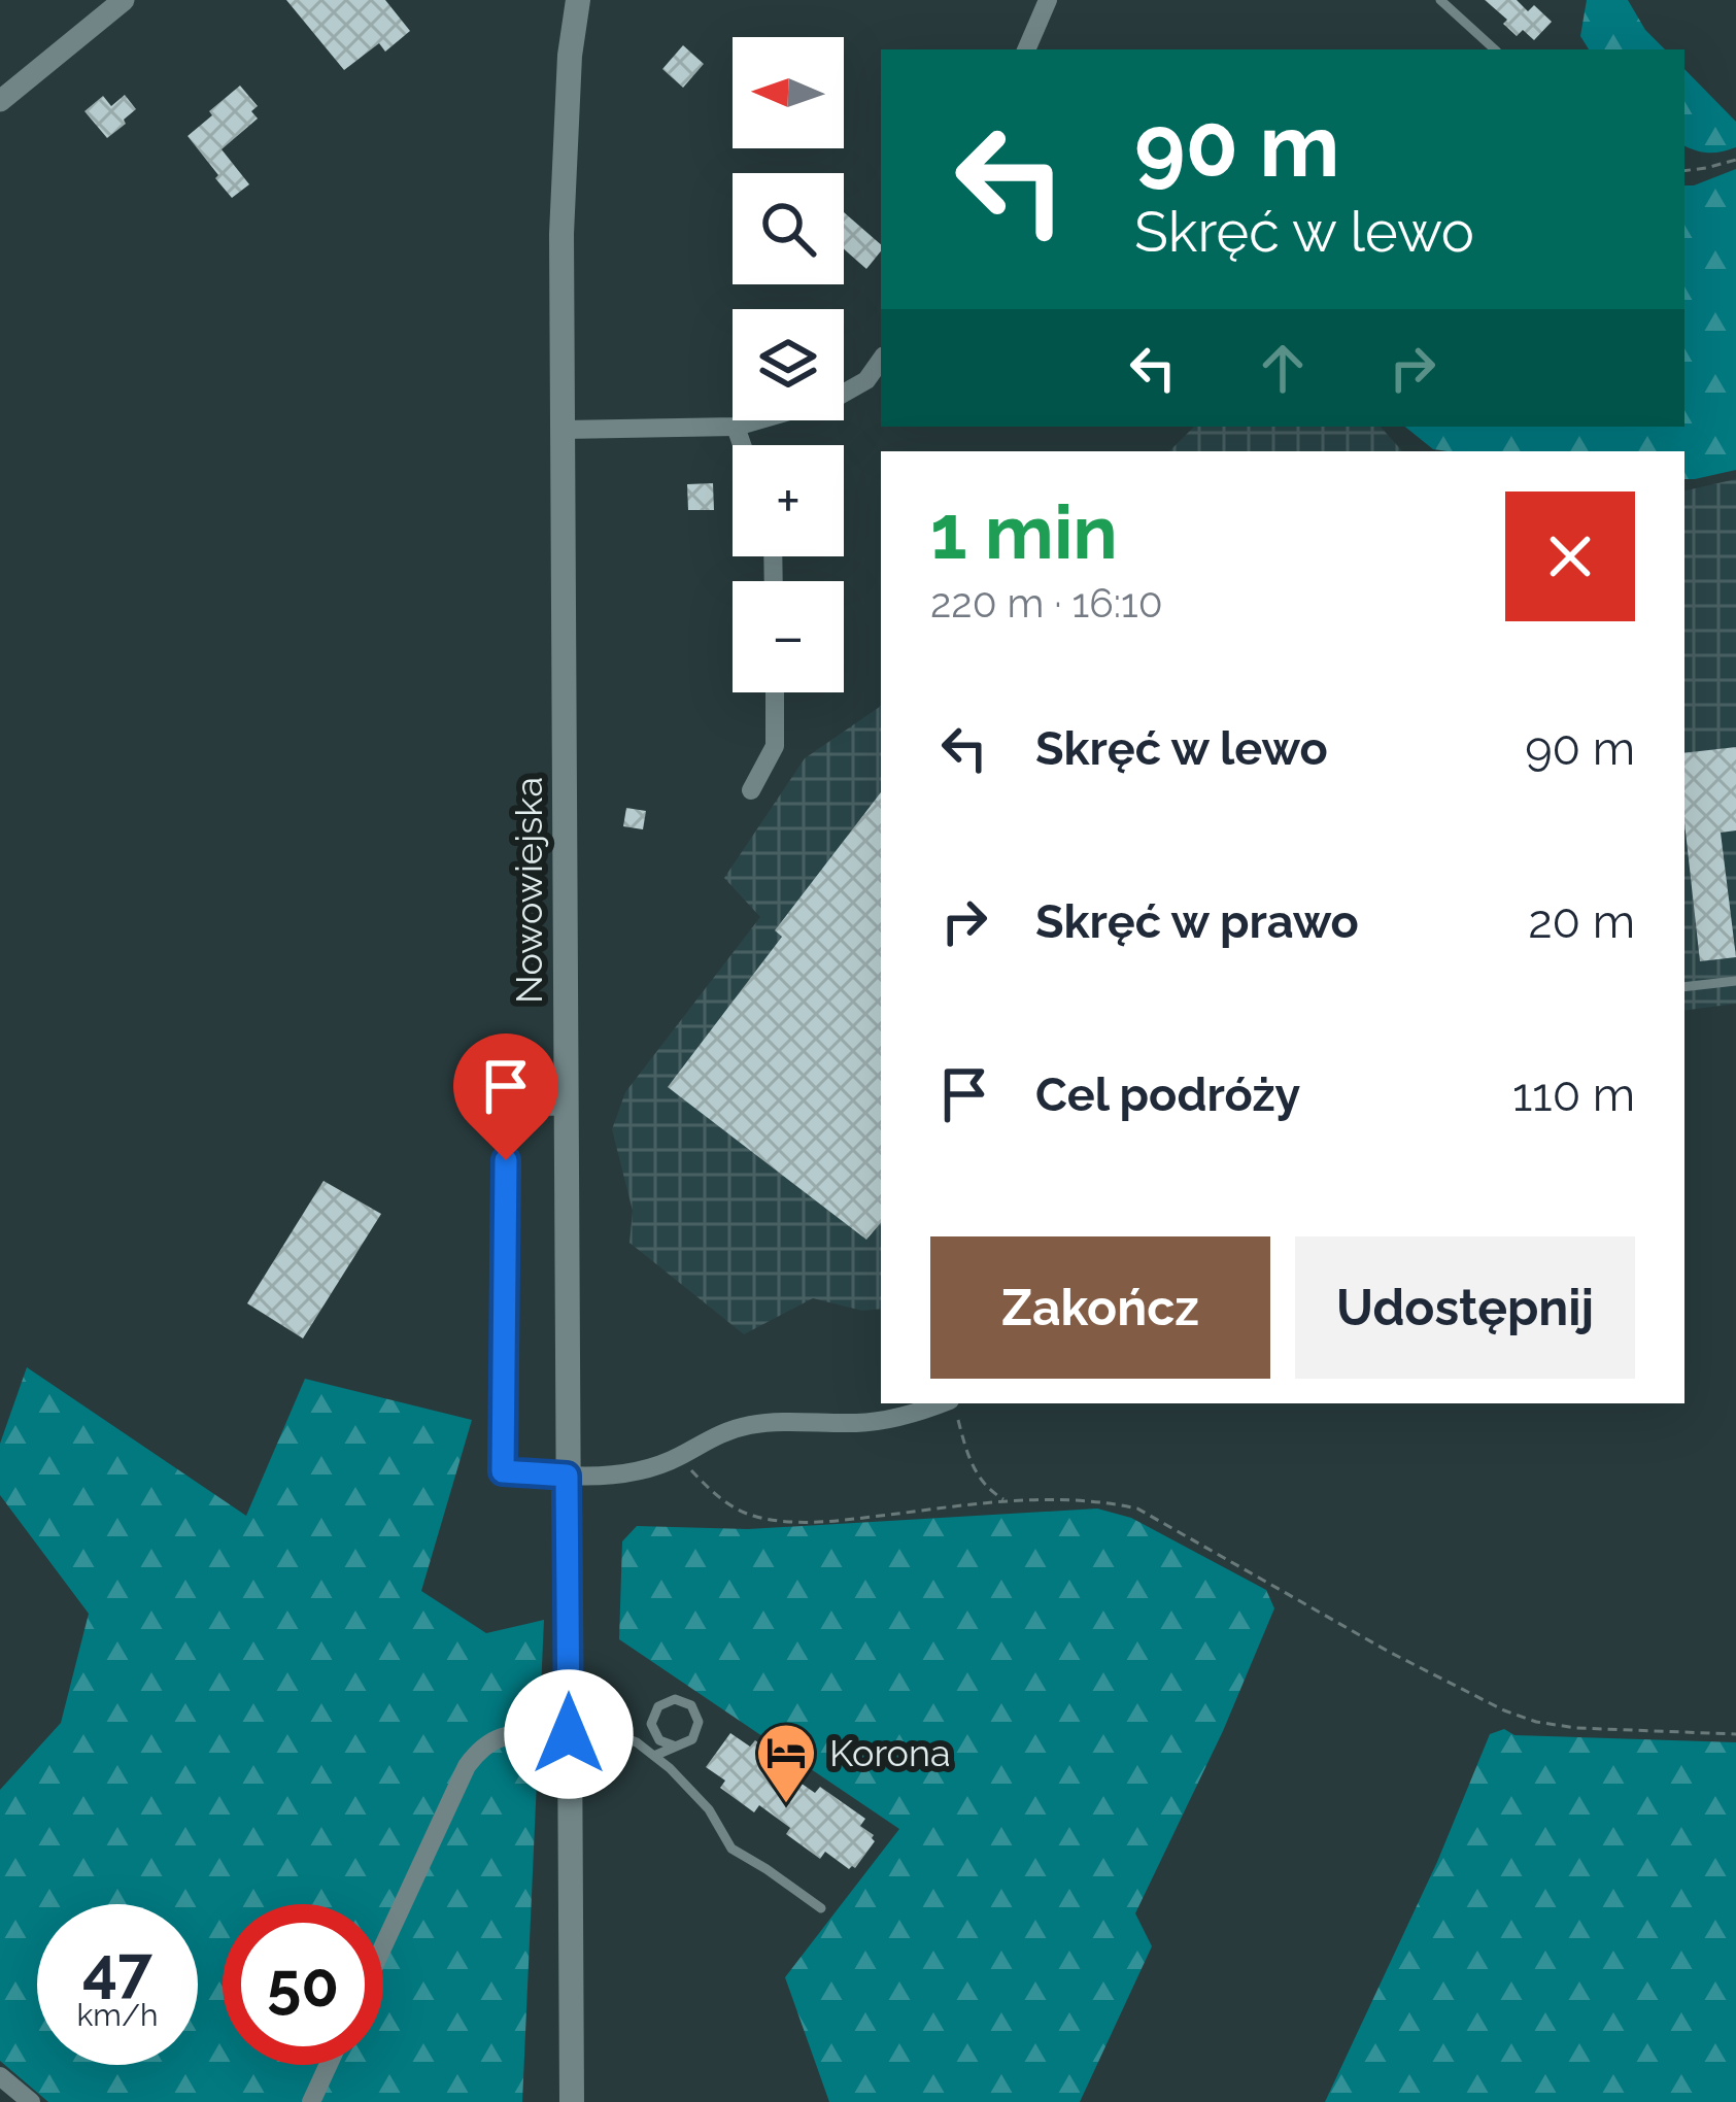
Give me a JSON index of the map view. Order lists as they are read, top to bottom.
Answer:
{
  "streets": {
    "main road": ["Nowowiejska"]
  },
  "places": {
    "hotel": ["Korona"]
  },
  "north": "left",
  "page": {
    "map_buttons": ["+", "−"],
    "turn": ["90 m", "Skręć w lewo"],
    "heading": ["1 min", "220 m · 16:10"],
    "list": [
      {
        "name": "Skręć w lewo",
        "value": "90 m"
      },
      {
        "name": "Skręć w prawo",
        "value": "20 m"
      },
      {
        "name": "Cel podróży",
        "value": "110 m"
      }
    ],
    "buttons": ["Zakończ", "Udostępnij"],
    "speed": "47 km/h",
    "limit": "50"
  }
}
